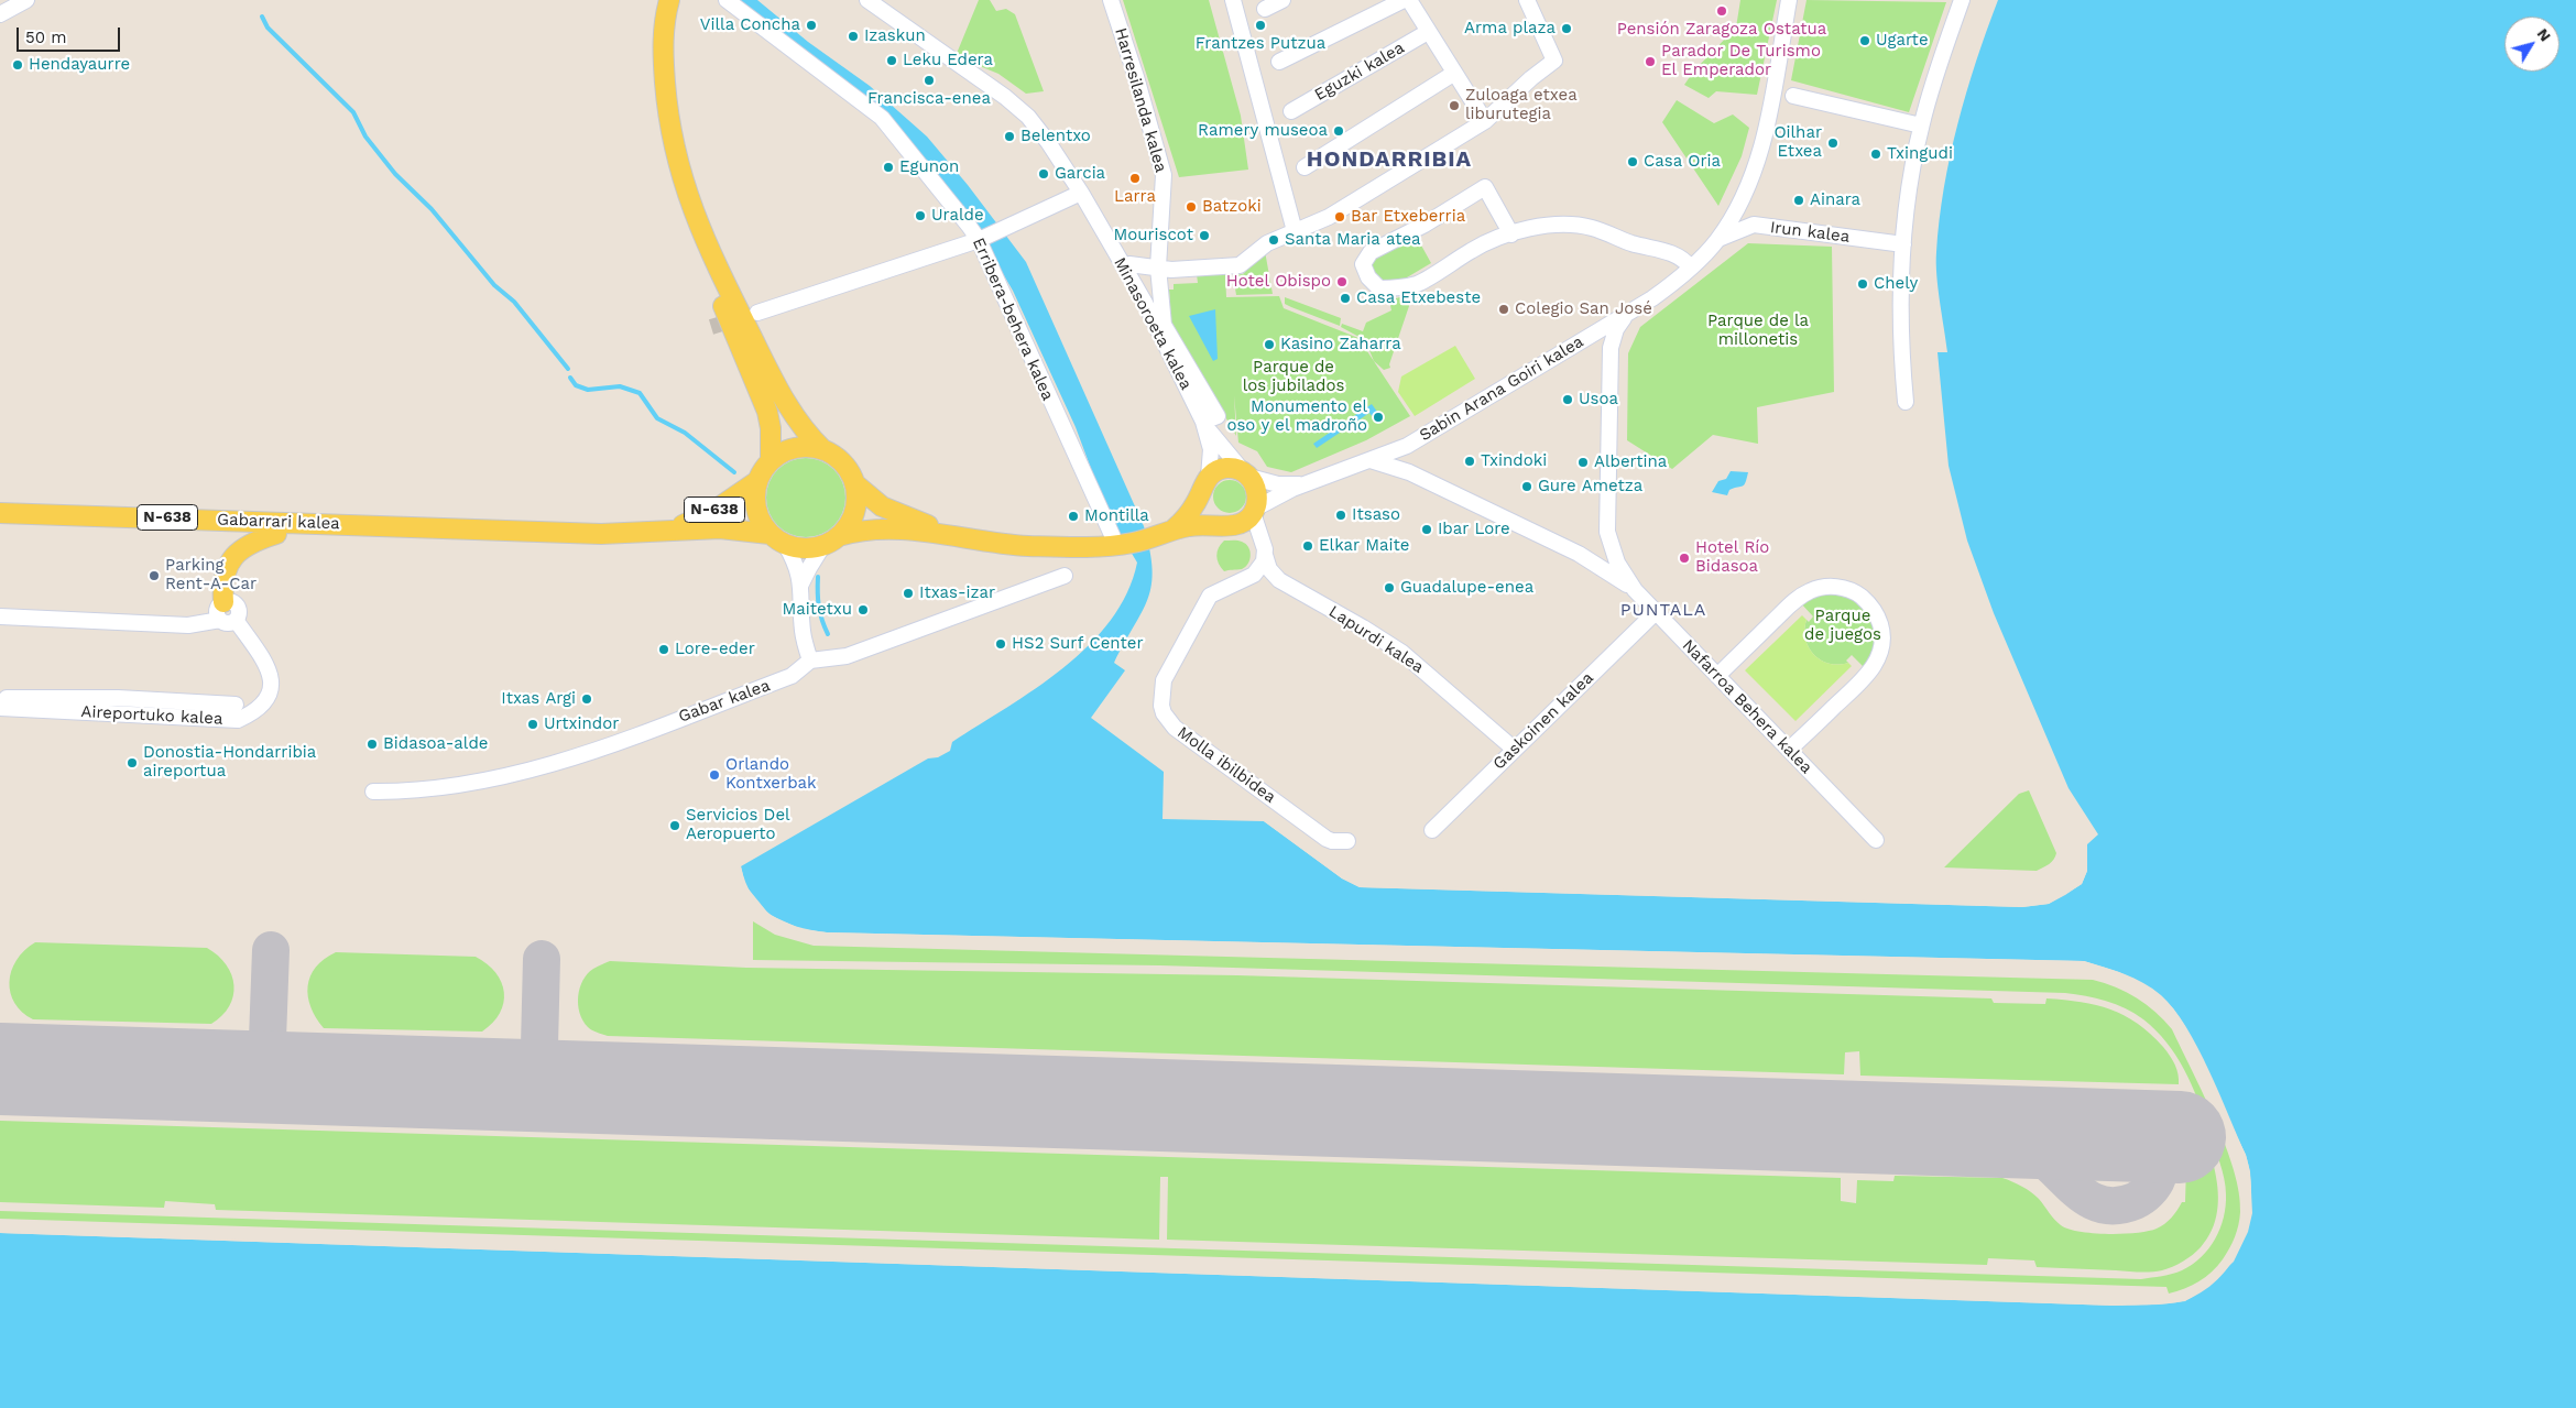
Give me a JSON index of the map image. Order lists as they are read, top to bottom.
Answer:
{
  "streets": {
    "main road": ["N-638", "Gabarrari kalea"],
    "street": [
      "Eguzki kalea",
      "Harresilanda kalea",
      "Irun kalea",
      "Erribera-behera kalea",
      "Minasoroeta kalea",
      "Sabin Arana Goiri kalea",
      "Lapurdi kalea",
      "Gabar kalea",
      "Nafarroa Behera kalea",
      "Aireportuko kalea",
      "Gaskoinen kalea",
      "Molla ibilbidea"
    ]
  },
  "crossings": [
    ["Harresilanda kalea", "Minasoroeta kalea"],
    ["Irun kalea", "Sabin Arana Goiri kalea"],
    ["Minasoroeta kalea", "Sabin Arana Goiri kalea"],
    ["Sabin Arana Goiri kalea", "Nafarroa Behera kalea"],
    ["N-638", "Gabarrari kalea"],
    ["Lapurdi kalea", "Gaskoinen kalea"],
    ["Lapurdi kalea", "Molla ibilbidea"],
    ["Nafarroa Behera kalea", "Gaskoinen kalea"]
  ],
  "districts": ["HONDARRIBIA", "PUNTALA"],
  "parks": ["Parque de la millonetis", "Parque de los jubilados", "Parque de juegos"],
  "places": [
    "Pensión Zaragoza Ostatua",
    "Villa Concha",
    "Frantzes Putzua",
    "Arma plaza",
    "Izaskun",
    "Ugarte",
    "Leku Edera",
    "Parador De Turismo El Emperador",
    "Hendayaurre",
    "Francisca-enea",
    "Zuloaga etxea liburutegia",
    "Ramery museoa",
    "Belentxo",
    "Oilhar Etxea",
    "Txingudi",
    "Casa Oria",
    "Egunon",
    "Garcia",
    "Larra",
    "Ainara",
    "Batzoki",
    "Uralde",
    "Bar Etxeberria",
    "Mouriscot",
    "Santa Maria atea",
    "Hotel Obispo",
    "Chely",
    "Casa Etxebeste",
    "Colegio San José",
    "Kasino Zaharra",
    "Usoa",
    "Monumento el oso y el madroño",
    "Txindoki",
    "Albertina",
    "Gure Ametza",
    "Itsaso",
    "Montilla",
    "Ibar Lore",
    "Elkar Maite",
    "Hotel Río Bidasoa",
    "Parking Rent-A-Car",
    "Guadalupe-enea",
    "Itxas-izar",
    "Maitetxu",
    "HS2 Surf Center",
    "Lore-eder",
    "Itxas Argi",
    "Urtxindor",
    "Bidasoa-alde",
    "Donostia-Hondarribia aireportua",
    "Orlando Kontxerbak",
    "Servicios Del Aeropuerto"
  ],
  "scale_bar": "50 m",
  "north": "top right"
}
